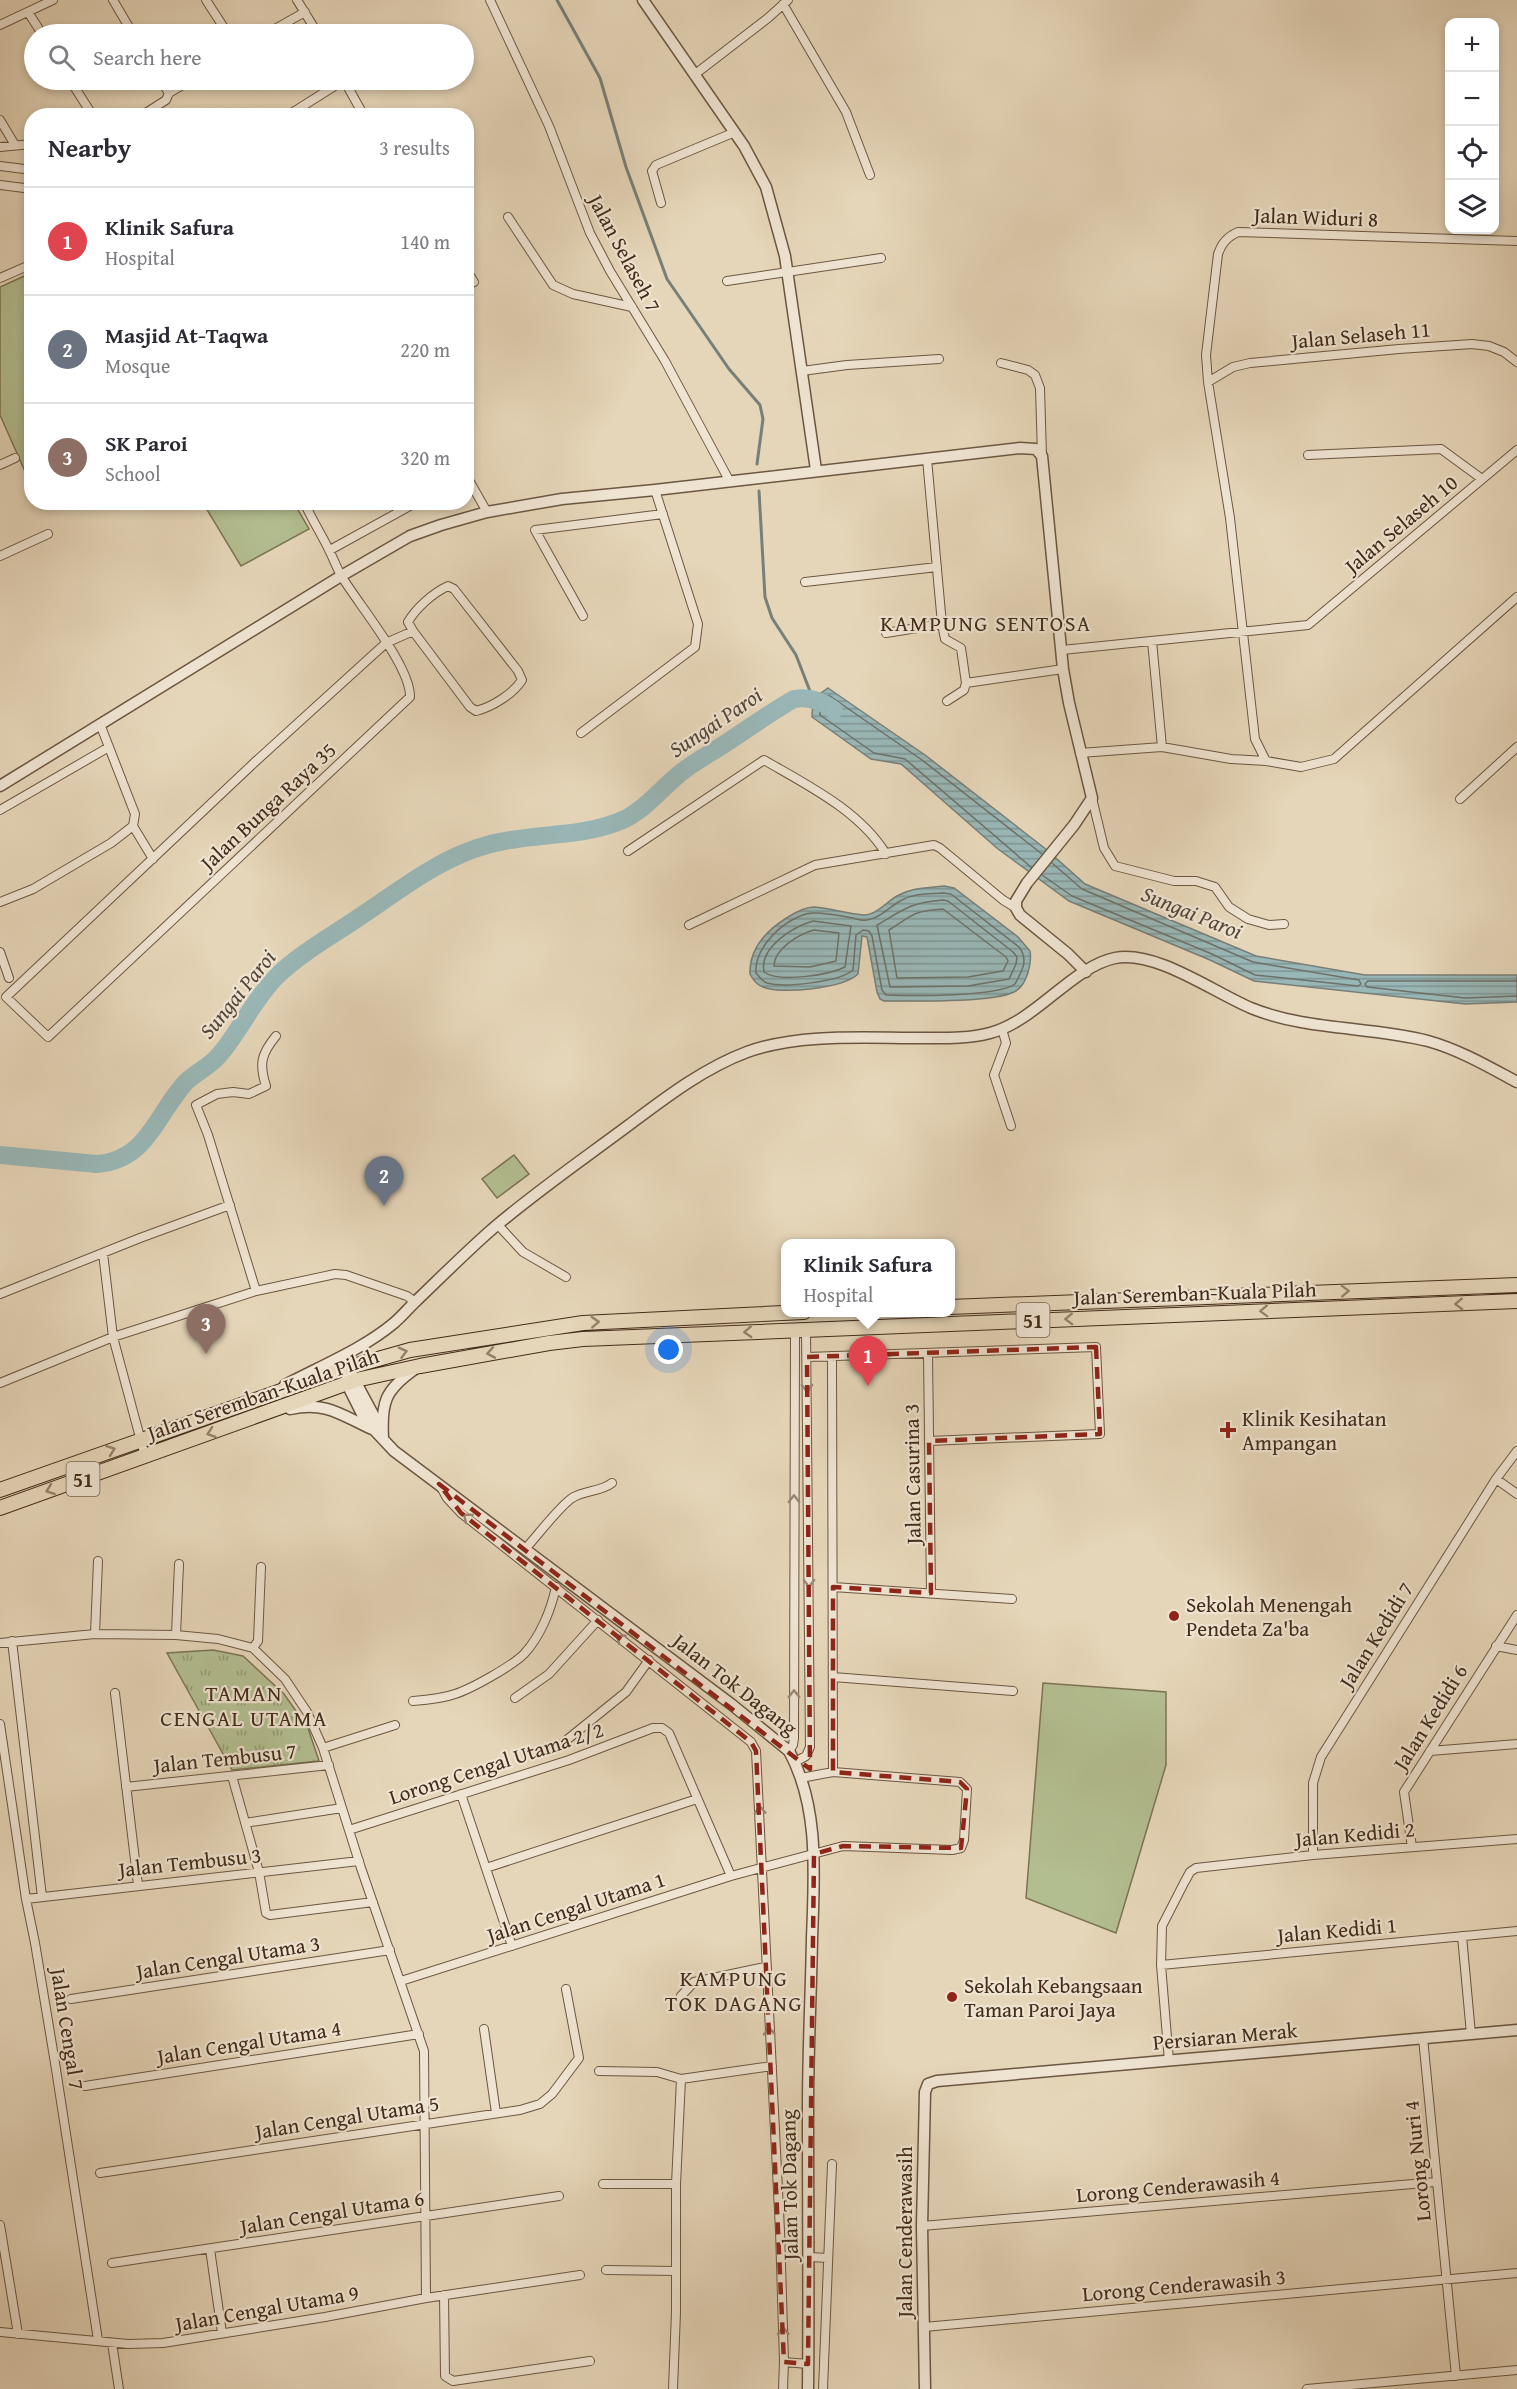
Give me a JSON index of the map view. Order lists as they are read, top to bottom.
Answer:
{
  "streets": {
    "highway": ["Jalan Seremban-Kuala Pilah", "51"],
    "street": [
      "Jalan Widuri 8",
      "Jalan Selaseh 7",
      "Jalan Selaseh 11",
      "Jalan Selaseh 10",
      "Jalan Bunga Raya 35",
      "Jalan Casurina 3",
      "Jalan Kedidi 7",
      "Jalan Tok Dagang",
      "Jalan Kedidi 6",
      "Jalan Tembusu 7",
      "Lorong Cengal Utama 2/2",
      "Jalan Kedidi 2",
      "Jalan Tembusu 3",
      "Jalan Cengal Utama 1",
      "Jalan Kedidi 1",
      "Jalan Cengal Utama 3",
      "Jalan Cengal 7",
      "Persiaran Merak",
      "Jalan Cengal Utama 4",
      "Jalan Cengal Utama 5",
      "Lorong Nuri 4",
      "Lorong Cenderawasih 4",
      "Jalan Cengal Utama 6",
      "Jalan Cenderawasih",
      "Lorong Cenderawasih 3",
      "Jalan Cengal Utama 9"
    ]
  },
  "crossings": [
    ["Jalan Widuri 8", "Jalan Selaseh 11"],
    ["Jalan Widuri 8", "Jalan Selaseh 10"],
    ["Jalan Seremban-Kuala Pilah", "Jalan Tok Dagang"],
    ["Jalan Kedidi 7", "Jalan Kedidi 2"],
    ["Jalan Tok Dagang", "Jalan Cengal Utama 1"],
    ["Jalan Kedidi 6", "Jalan Kedidi 2"],
    ["Jalan Kedidi 2", "Jalan Kedidi 1"],
    ["Jalan Tembusu 3", "Jalan Cengal 7"],
    ["Jalan Cengal 7", "Jalan Cengal Utama 9"],
    ["Persiaran Merak", "Lorong Nuri 4"],
    ["Persiaran Merak", "Jalan Cenderawasih"],
    ["Lorong Nuri 4", "Lorong Cenderawasih 4"],
    ["Lorong Nuri 4", "Lorong Cenderawasih 3"],
    ["Lorong Cenderawasih 4", "Jalan Cenderawasih"],
    ["Jalan Cenderawasih", "Lorong Cenderawasih 3"]
  ],
  "districts": ["KAMPUNG SENTOSA", "TAMAN CENGAL UTAMA", "KAMPUNG TOK DAGANG"],
  "water": ["Sungai Paroi"],
  "places": {
    "health": ["Klinik Kesihatan Ampangan"],
    "other": ["Sekolah Menengah Pendeta Za'ba", "Sekolah Kebangsaan Taman Paroi Jaya"]
  },
  "page": {
    "map_buttons": ["+", "−"],
    "search": "Search here",
    "heading": ["Nearby", "3 results"],
    "list": [
      {
        "mark": "1",
        "name": "Klinik Safura",
        "note": "Hospital",
        "value": "140 m"
      },
      {
        "mark": "2",
        "name": "Masjid At-Taqwa",
        "note": "Mosque",
        "value": "220 m"
      },
      {
        "mark": "3",
        "name": "SK Paroi",
        "note": "School",
        "value": "320 m"
      }
    ],
    "pins": ["2", "3", "1"],
    "popup": ["Klinik Safura", "Hospital"]
  }
}
